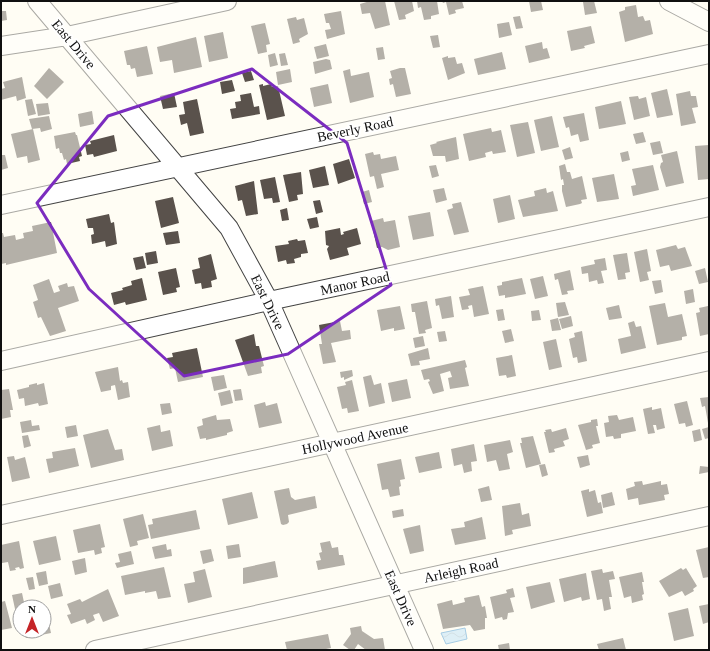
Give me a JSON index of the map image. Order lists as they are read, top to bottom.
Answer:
{
  "streets": {
    "street": [
      "East Drive",
      "Beverly Road",
      "Manor Road",
      "Hollywood Avenue",
      "Arleigh Road"
    ]
  },
  "crossings": [
    ["East Drive", "Beverly Road"],
    ["East Drive", "Manor Road"],
    ["East Drive", "Hollywood Avenue"],
    ["East Drive", "Arleigh Road"]
  ],
  "north": "top"
}
